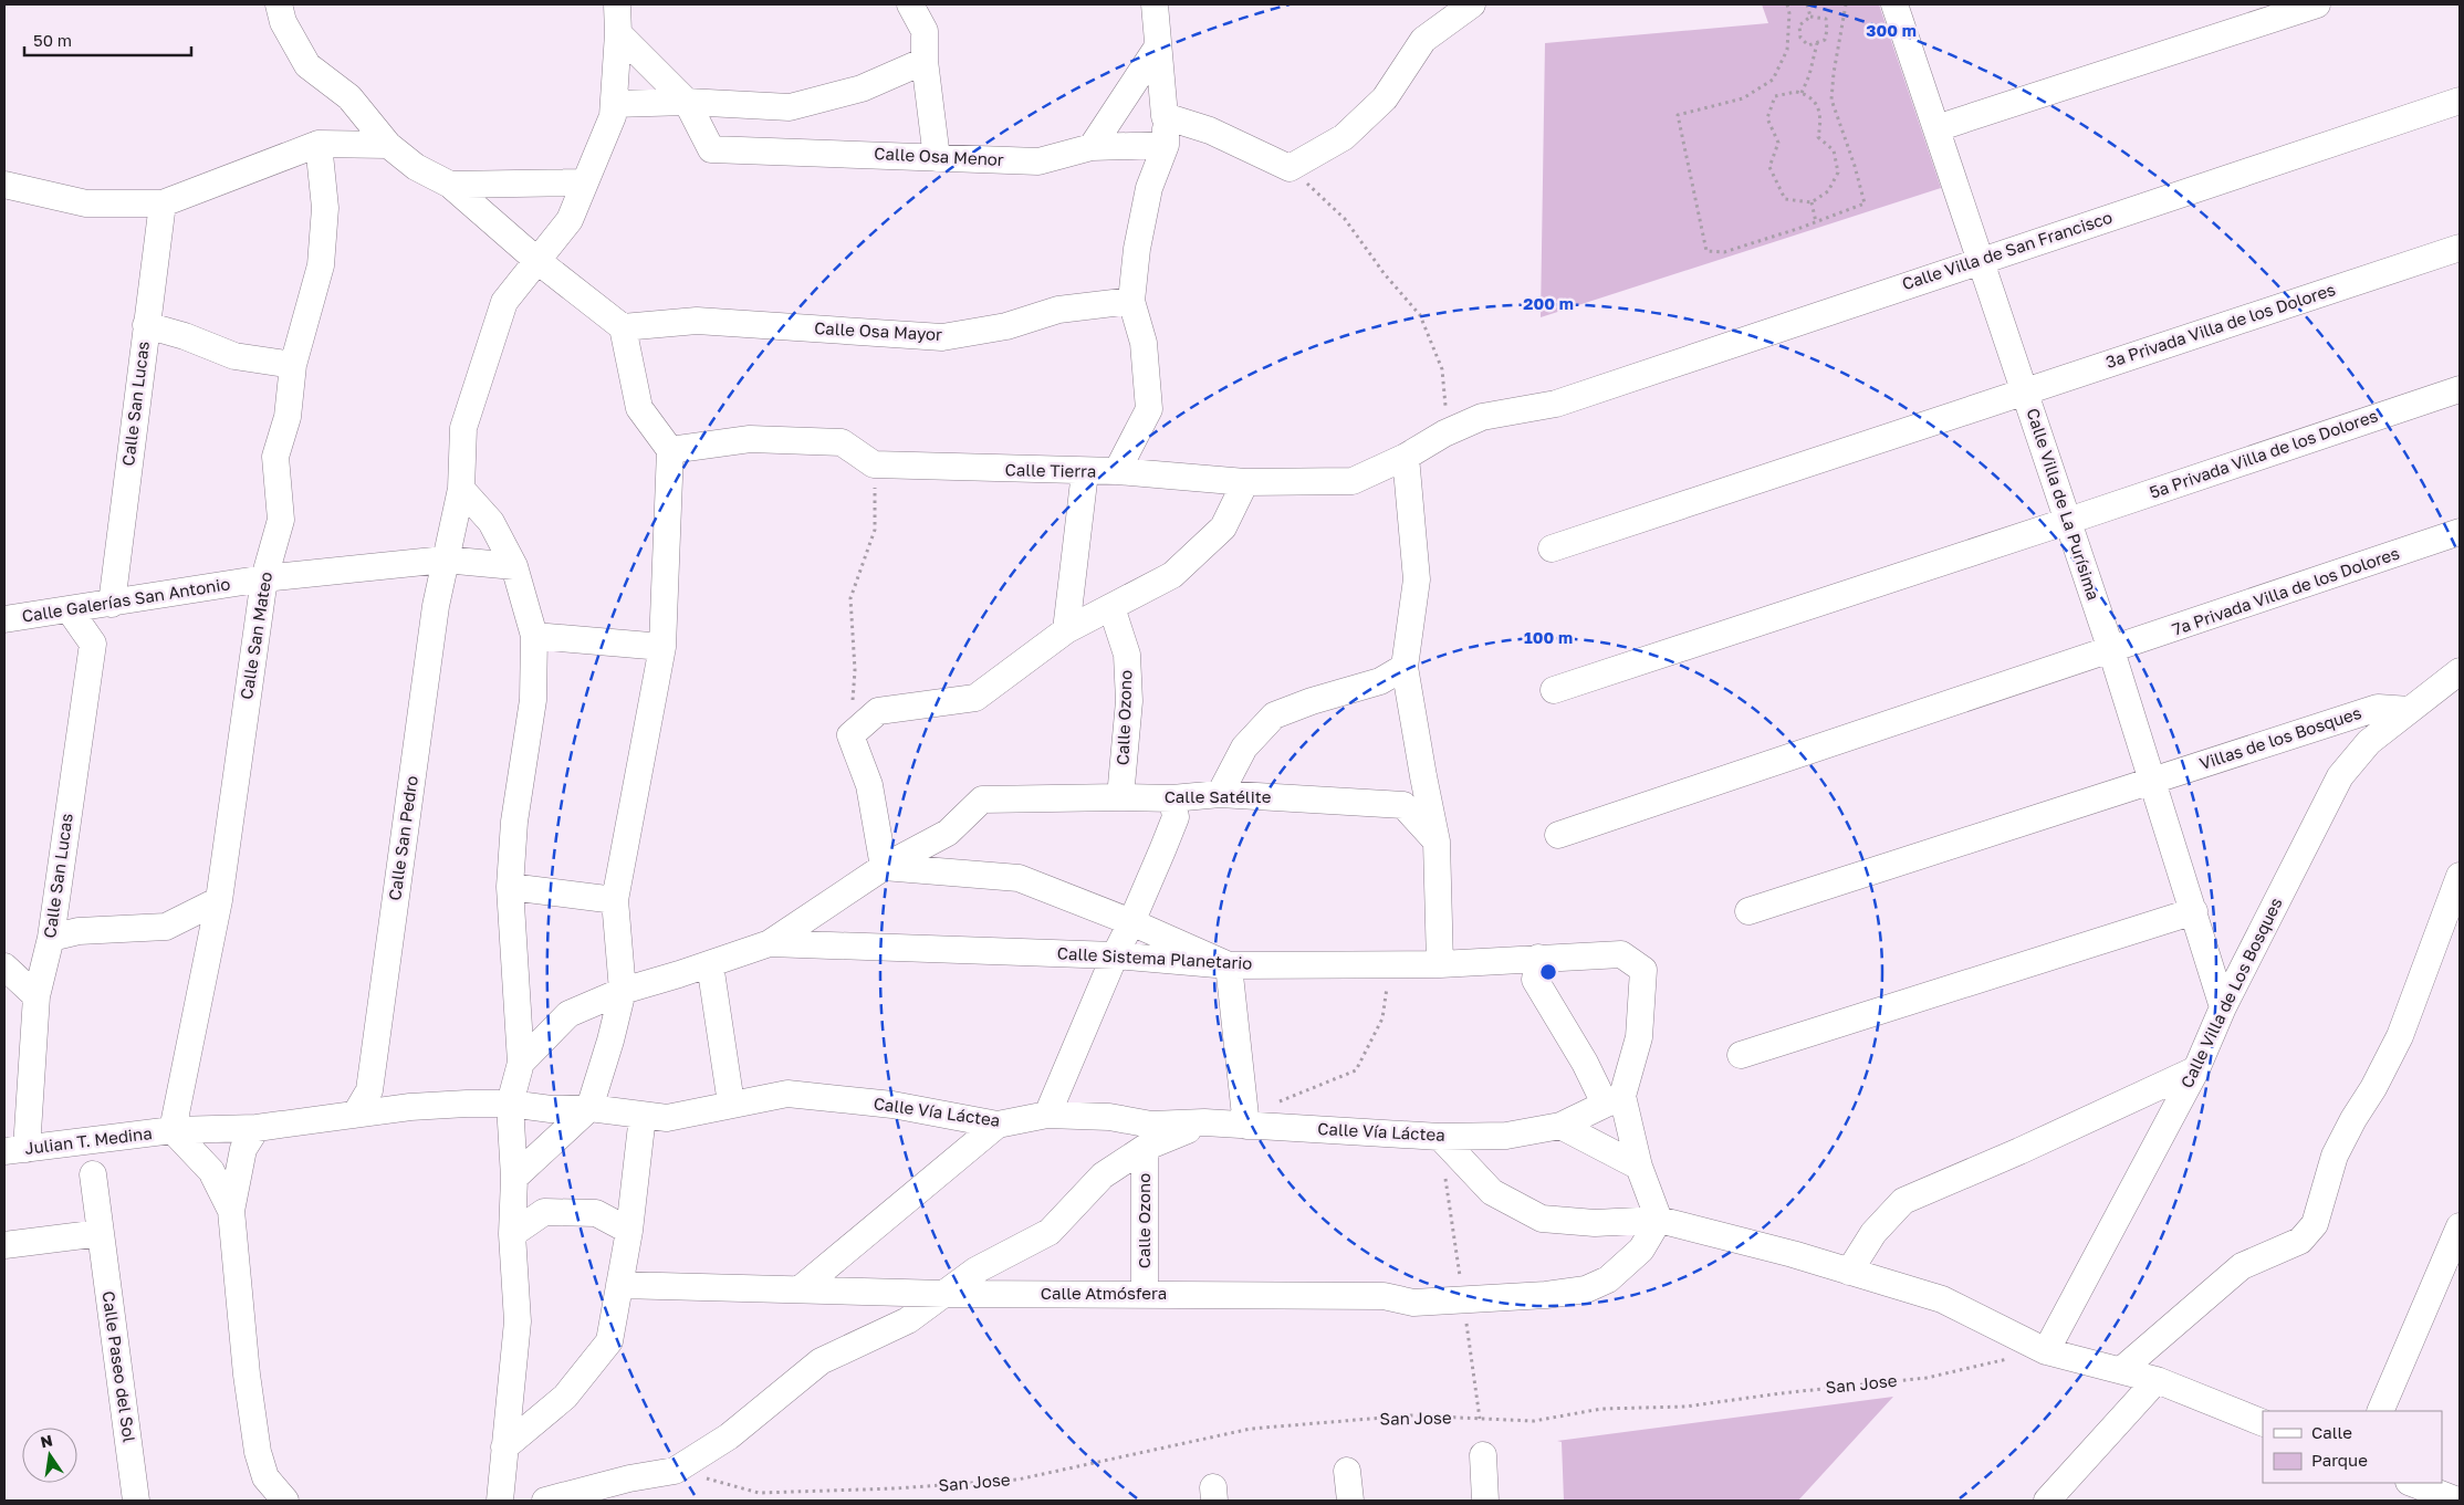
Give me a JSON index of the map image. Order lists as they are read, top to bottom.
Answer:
{
  "streets": {
    "street": [
      "Calle Osa Menor",
      "Calle Villa de San Francisco",
      "3a Privada Villa de los Dolores",
      "Calle Osa Mayor",
      "Calle San Lucas",
      "5a Privada Villa de los Dolores",
      "Calle Tierra",
      "Calle Villa de La Purísima",
      "7a Privada Villa de los Dolores",
      "Calle Galerías San Antonio",
      "Calle San Mateo",
      "Calle Ozono",
      "Villas de los Bosques",
      "Calle Satélite",
      "Calle San Pedro",
      "Calle Sistema Planetario",
      "Calle Villa de Los Bosques",
      "Calle Vía Láctea",
      "Julian T. Medina",
      "Calle Atmósfera",
      "Calle Paseo del Sol"
    ],
    "path": ["San Jose"]
  },
  "crossings": [
    ["Calle Villa de San Francisco", "Calle Tierra"],
    ["Calle Villa de San Francisco", "Calle Villa de La Purísima"],
    ["3a Privada Villa de los Dolores", "Calle Villa de La Purísima"],
    ["Calle San Lucas", "Calle Galerías San Antonio"],
    ["Calle San Lucas", "Julian T. Medina"],
    ["5a Privada Villa de los Dolores", "Calle Villa de La Purísima"],
    ["Calle Villa de La Purísima", "7a Privada Villa de los Dolores"],
    ["Calle Villa de La Purísima", "Villas de los Bosques"],
    ["Calle Villa de La Purísima", "Calle Villa de Los Bosques"],
    ["Calle Galerías San Antonio", "Calle San Mateo"],
    ["Calle Galerías San Antonio", "Calle San Pedro"],
    ["Calle San Mateo", "Julian T. Medina"],
    ["Calle Ozono", "Calle Satélite"],
    ["Calle Ozono", "Calle Atmósfera"],
    ["Villas de los Bosques", "Calle Villa de Los Bosques"],
    ["Calle San Pedro", "Calle Vía Láctea"],
    ["Calle San Pedro", "Julian T. Medina"],
    ["Calle Sistema Planetario", "Calle Vía Láctea"],
    ["Calle Villa de Los Bosques", "San Jose"],
    ["Calle Vía Láctea", "Julian T. Medina"]
  ],
  "legend": ["Calle", "Parque"],
  "scale_bar": "50 m",
  "north": "top",
  "rings": ["300 m", "200 m", "100 m"]
}
